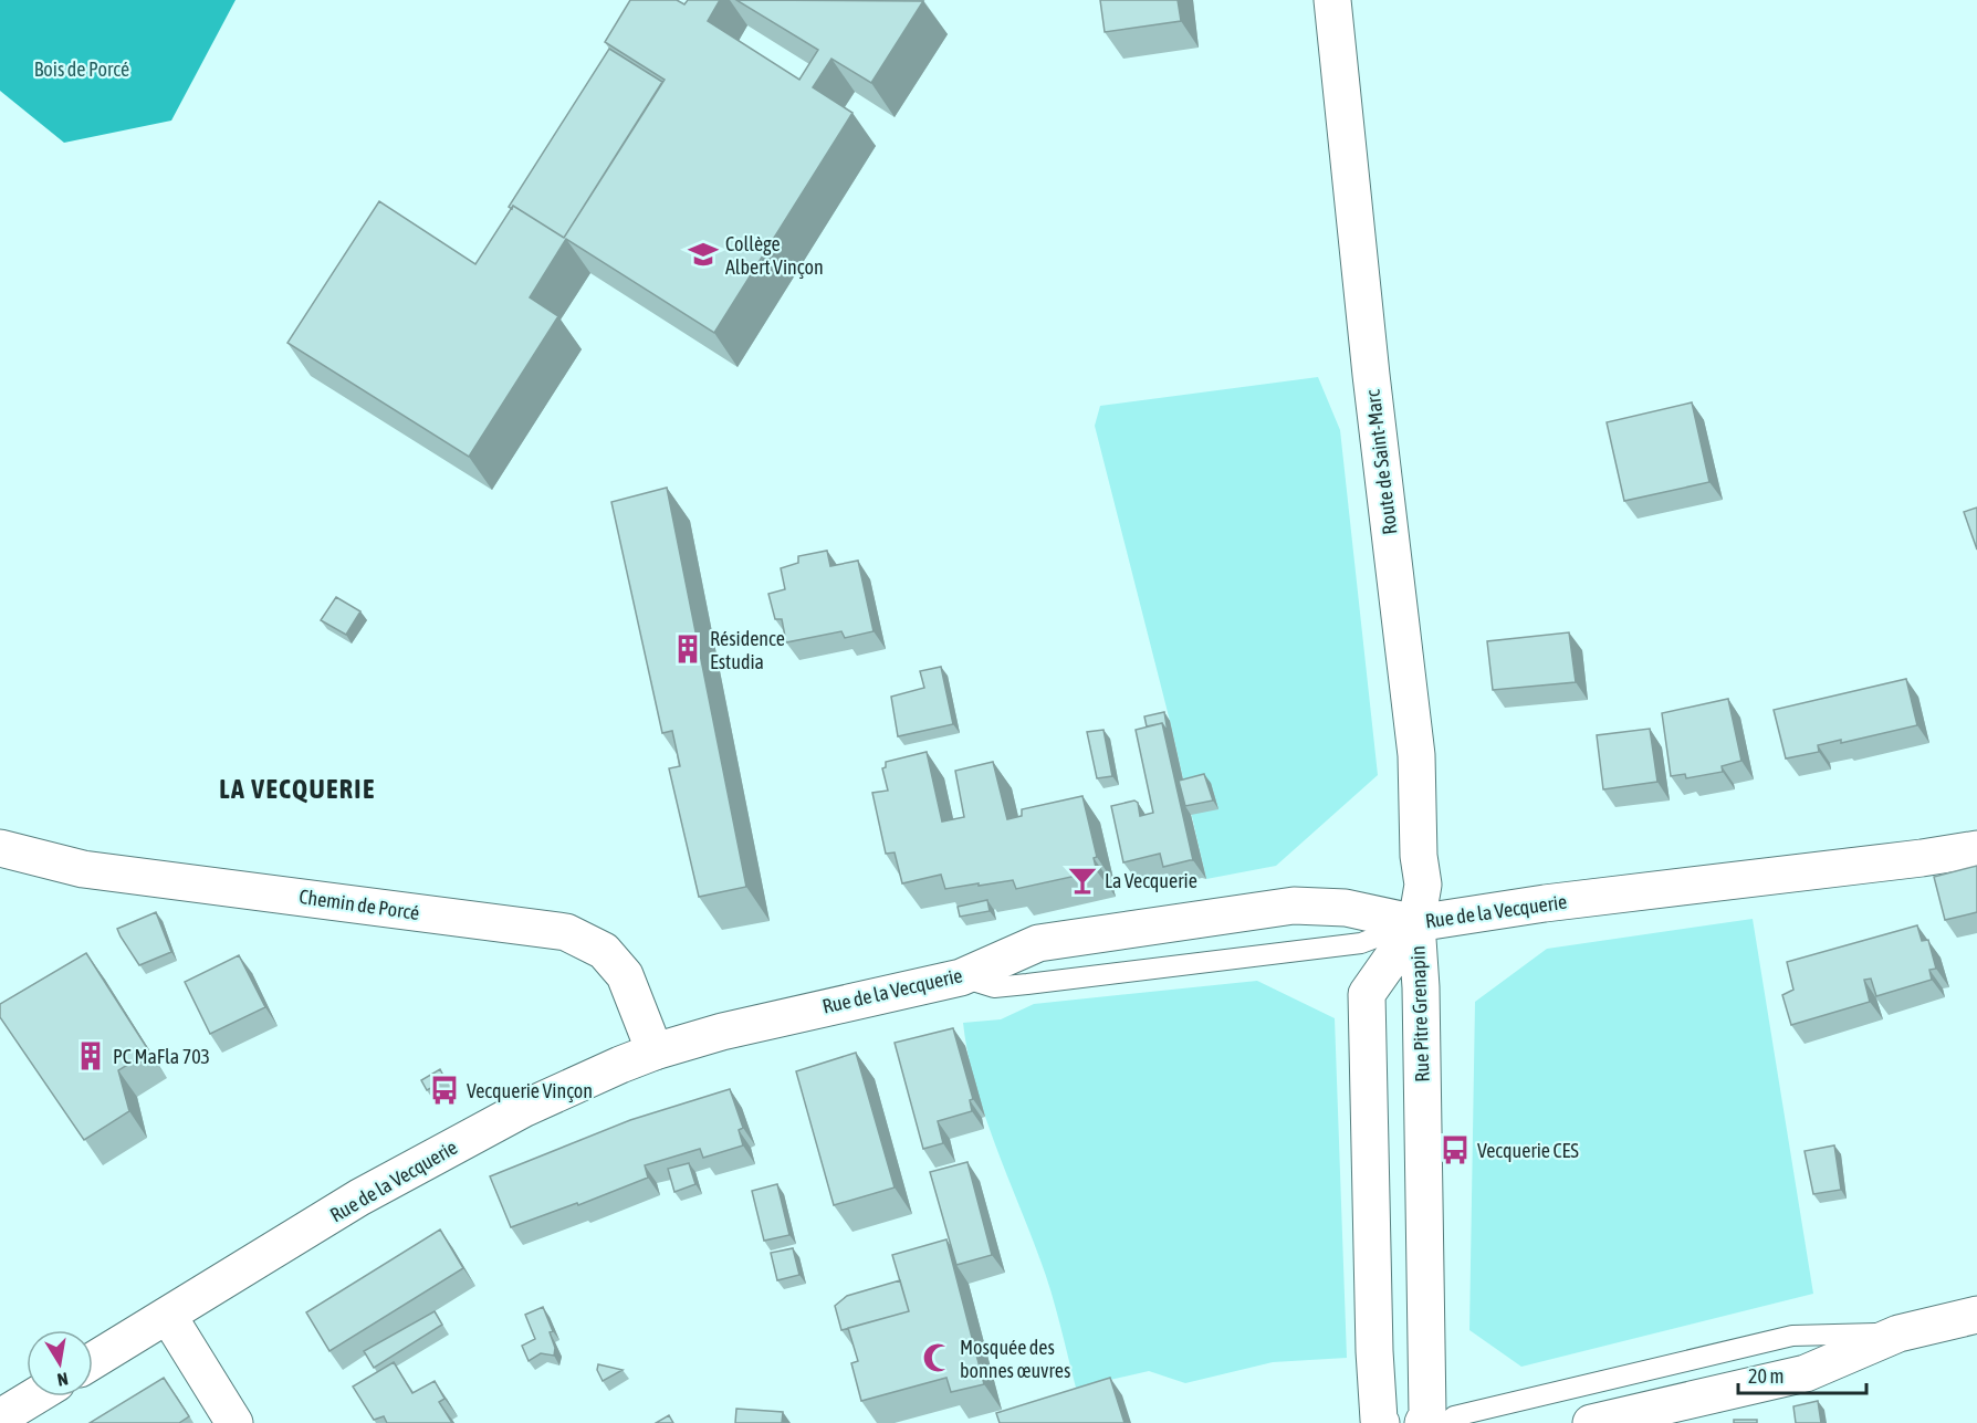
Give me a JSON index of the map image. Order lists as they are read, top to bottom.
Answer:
{
  "streets": {
    "street": [
      "Route de Saint-Marc",
      "Chemin de Porcé",
      "Rue de la Vecquerie",
      "Rue Pitre Grenapin"
    ]
  },
  "crossings": [
    ["Route de Saint-Marc", "Rue de la Vecquerie"],
    ["Route de Saint-Marc", "Rue Pitre Grenapin"],
    ["Chemin de Porcé", "Rue de la Vecquerie"],
    ["Rue de la Vecquerie", "Rue Pitre Grenapin"]
  ],
  "districts": ["LA VECQUERIE"],
  "parks": ["Bois de Porcé"],
  "places": {
    "school or university": ["Collège Albert Vinçon"],
    "building": ["Résidence Estudia", "PC MaFla 703"],
    "bar": ["La Vecquerie"],
    "bus stop": ["Vecquerie Vinçon", "Vecquerie CES"],
    "mosque": ["Mosquée des bonnes œuvres"]
  },
  "scale_bar": "20 m",
  "north": "bottom"
}
